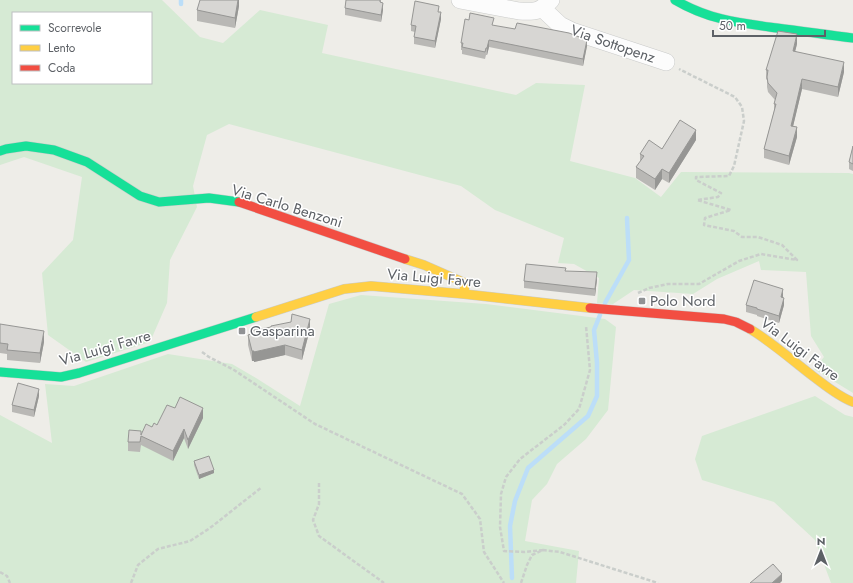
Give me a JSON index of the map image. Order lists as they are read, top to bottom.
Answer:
{
  "streets": {
    "street": ["Via Sottopenz", "Via Carlo Benzoni", "Via Luigi Favre"]
  },
  "crossings": [
    ["Via Carlo Benzoni", "Via Luigi Favre"]
  ],
  "places": {
    "transit": ["Polo Nord", "Gasparina"]
  },
  "legend": ["Scorrevole", "Lento", "Coda"],
  "scale_bar": "50 m",
  "north": "top"
}
